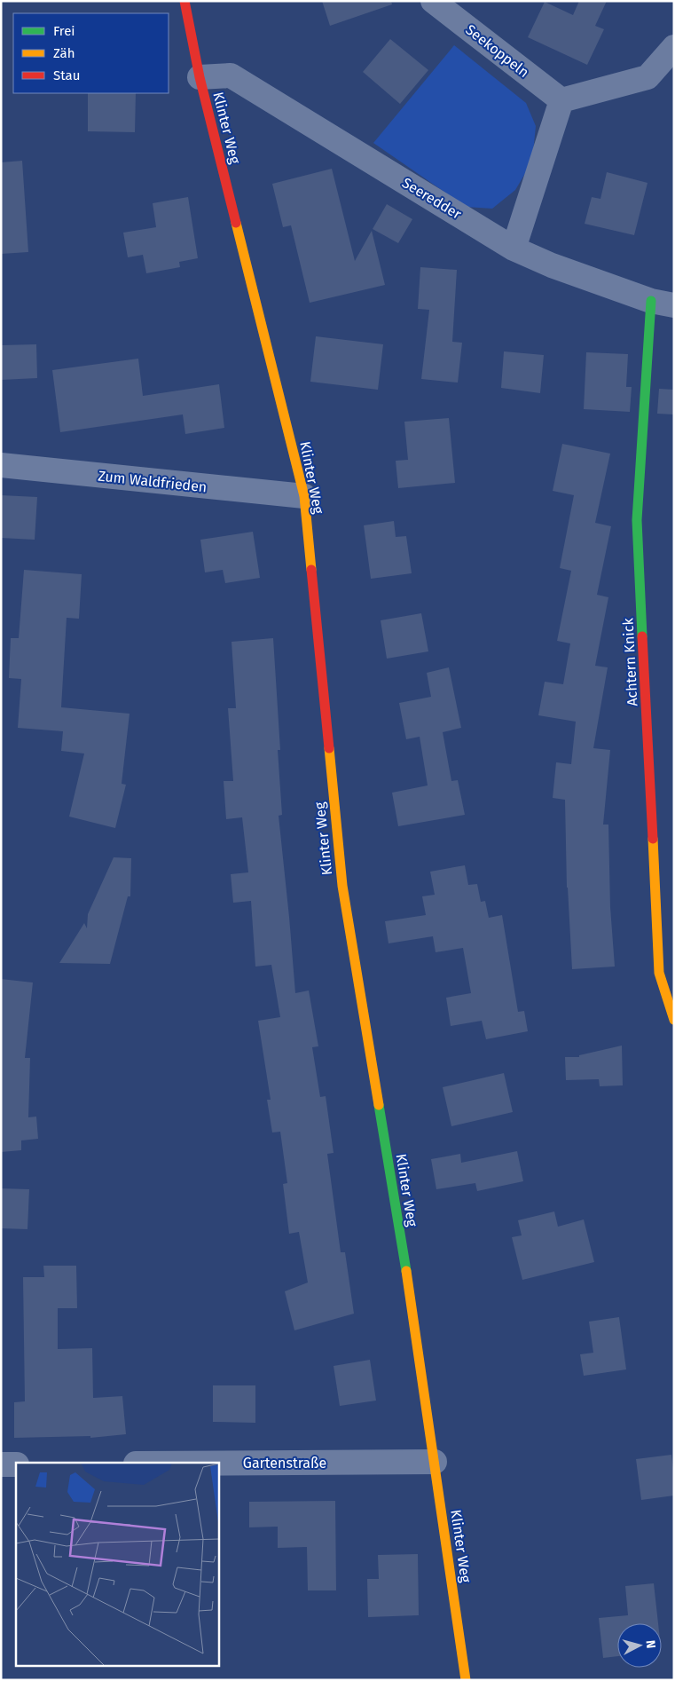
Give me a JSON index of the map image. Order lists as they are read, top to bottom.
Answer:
{
  "streets": {
    "street": [
      "Seekoppeln",
      "Klinter Weg",
      "Seeredder",
      "Zum Waldfrieden",
      "Achtern Knick",
      "Gartenstraße"
    ]
  },
  "crossings": [
    ["Klinter Weg", "Seeredder"],
    ["Klinter Weg", "Zum Waldfrieden"],
    ["Klinter Weg", "Gartenstraße"],
    ["Seeredder", "Achtern Knick"]
  ],
  "legend": ["Frei", "Zäh", "Stau"],
  "north": "right"
}
